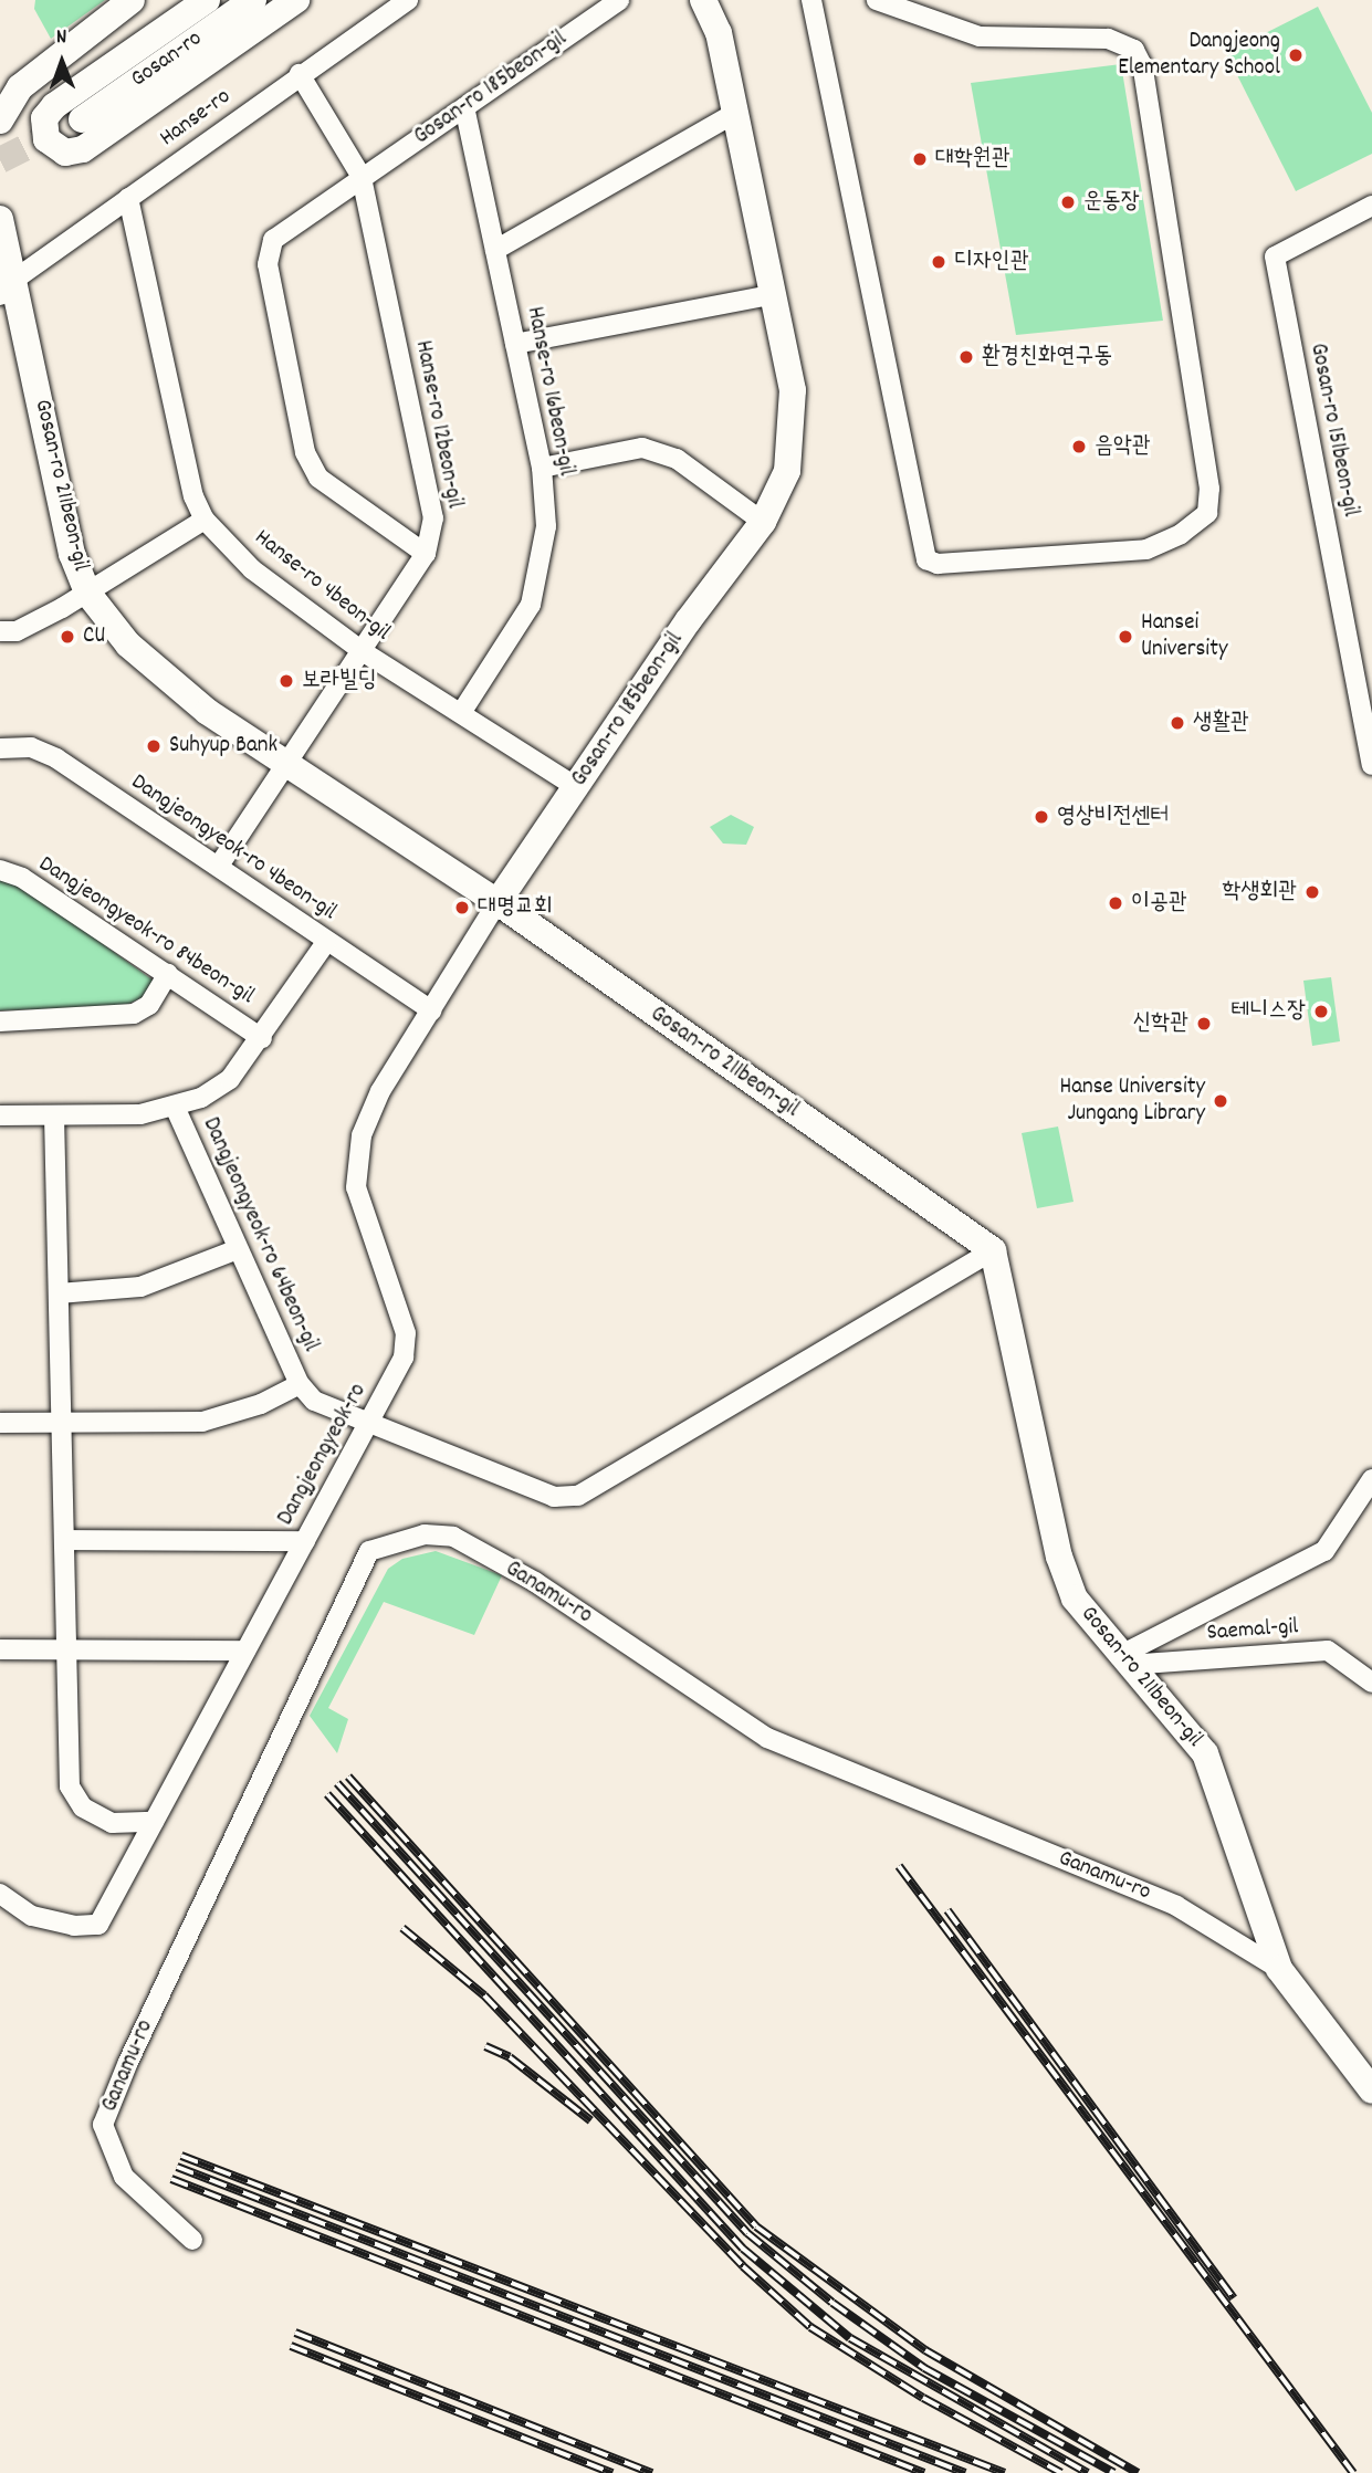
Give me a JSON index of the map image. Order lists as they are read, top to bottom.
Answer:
{
  "streets": {
    "street": [
      "Gosan-ro",
      "Gosan-ro 185beon-gil",
      "Hanse-ro",
      "Hanse-ro 16beon-gil",
      "Hanse-ro 12beon-gil",
      "Gosan-ro 151beon-gil",
      "Gosan-ro 211beon-gil",
      "Hanse-ro 4beon-gil",
      "Dangjeongyeok-ro 4beon-gil",
      "Dangjeongyeok-ro 84beon-gil",
      "Dangjeongyeok-ro 64beon-gil",
      "Dangjeongyeok-ro",
      "Ganamu-ro",
      "Saemal-gil"
    ]
  },
  "crossings": [
    ["Gosan-ro 185beon-gil", "Hanse-ro 16beon-gil"],
    ["Gosan-ro 185beon-gil", "Hanse-ro 12beon-gil"],
    ["Gosan-ro 185beon-gil", "Gosan-ro 211beon-gil"],
    ["Gosan-ro 185beon-gil", "Hanse-ro 4beon-gil"],
    ["Gosan-ro 185beon-gil", "Dangjeongyeok-ro"],
    ["Hanse-ro", "Hanse-ro 12beon-gil"],
    ["Hanse-ro", "Gosan-ro 211beon-gil"],
    ["Hanse-ro", "Hanse-ro 4beon-gil"],
    ["Hanse-ro 16beon-gil", "Hanse-ro 4beon-gil"],
    ["Hanse-ro 12beon-gil", "Gosan-ro 211beon-gil"],
    ["Hanse-ro 12beon-gil", "Hanse-ro 4beon-gil"],
    ["Hanse-ro 12beon-gil", "Dangjeongyeok-ro 4beon-gil"],
    ["Gosan-ro 211beon-gil", "Dangjeongyeok-ro 64beon-gil"],
    ["Gosan-ro 211beon-gil", "Dangjeongyeok-ro"],
    ["Gosan-ro 211beon-gil", "Ganamu-ro"],
    ["Gosan-ro 211beon-gil", "Saemal-gil"],
    ["Dangjeongyeok-ro 4beon-gil", "Dangjeongyeok-ro"],
    ["Dangjeongyeok-ro 64beon-gil", "Dangjeongyeok-ro"]
  ],
  "places": [
    "Dangjeong Elementary School",
    "대학원관",
    "운동장",
    "디자인관",
    "환경친화연구동",
    "음악관",
    "CU",
    "Hansei University",
    "보라빌딩",
    "생활관",
    "Suhyup Bank",
    "영상비전센터",
    "학생회관",
    "이공관",
    "대명교회",
    "테니스장",
    "신학관",
    "Hanse University Jungang Library"
  ],
  "north": "top"
}
